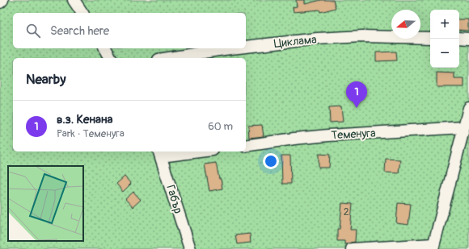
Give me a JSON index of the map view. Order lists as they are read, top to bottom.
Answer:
{
  "streets": {
    "street": ["Циклама", "Теменуга", "Габър"]
  },
  "house_numbers": ["2"],
  "north": "left",
  "page": {
    "map_buttons": ["+", "−"],
    "search": "Search here",
    "heading": "Nearby",
    "pins": "1",
    "list": [
      {
        "mark": "1",
        "name": "в.з. Кенана",
        "note": "Park · Теменуга",
        "value": "60 m"
      }
    ]
  }
}
